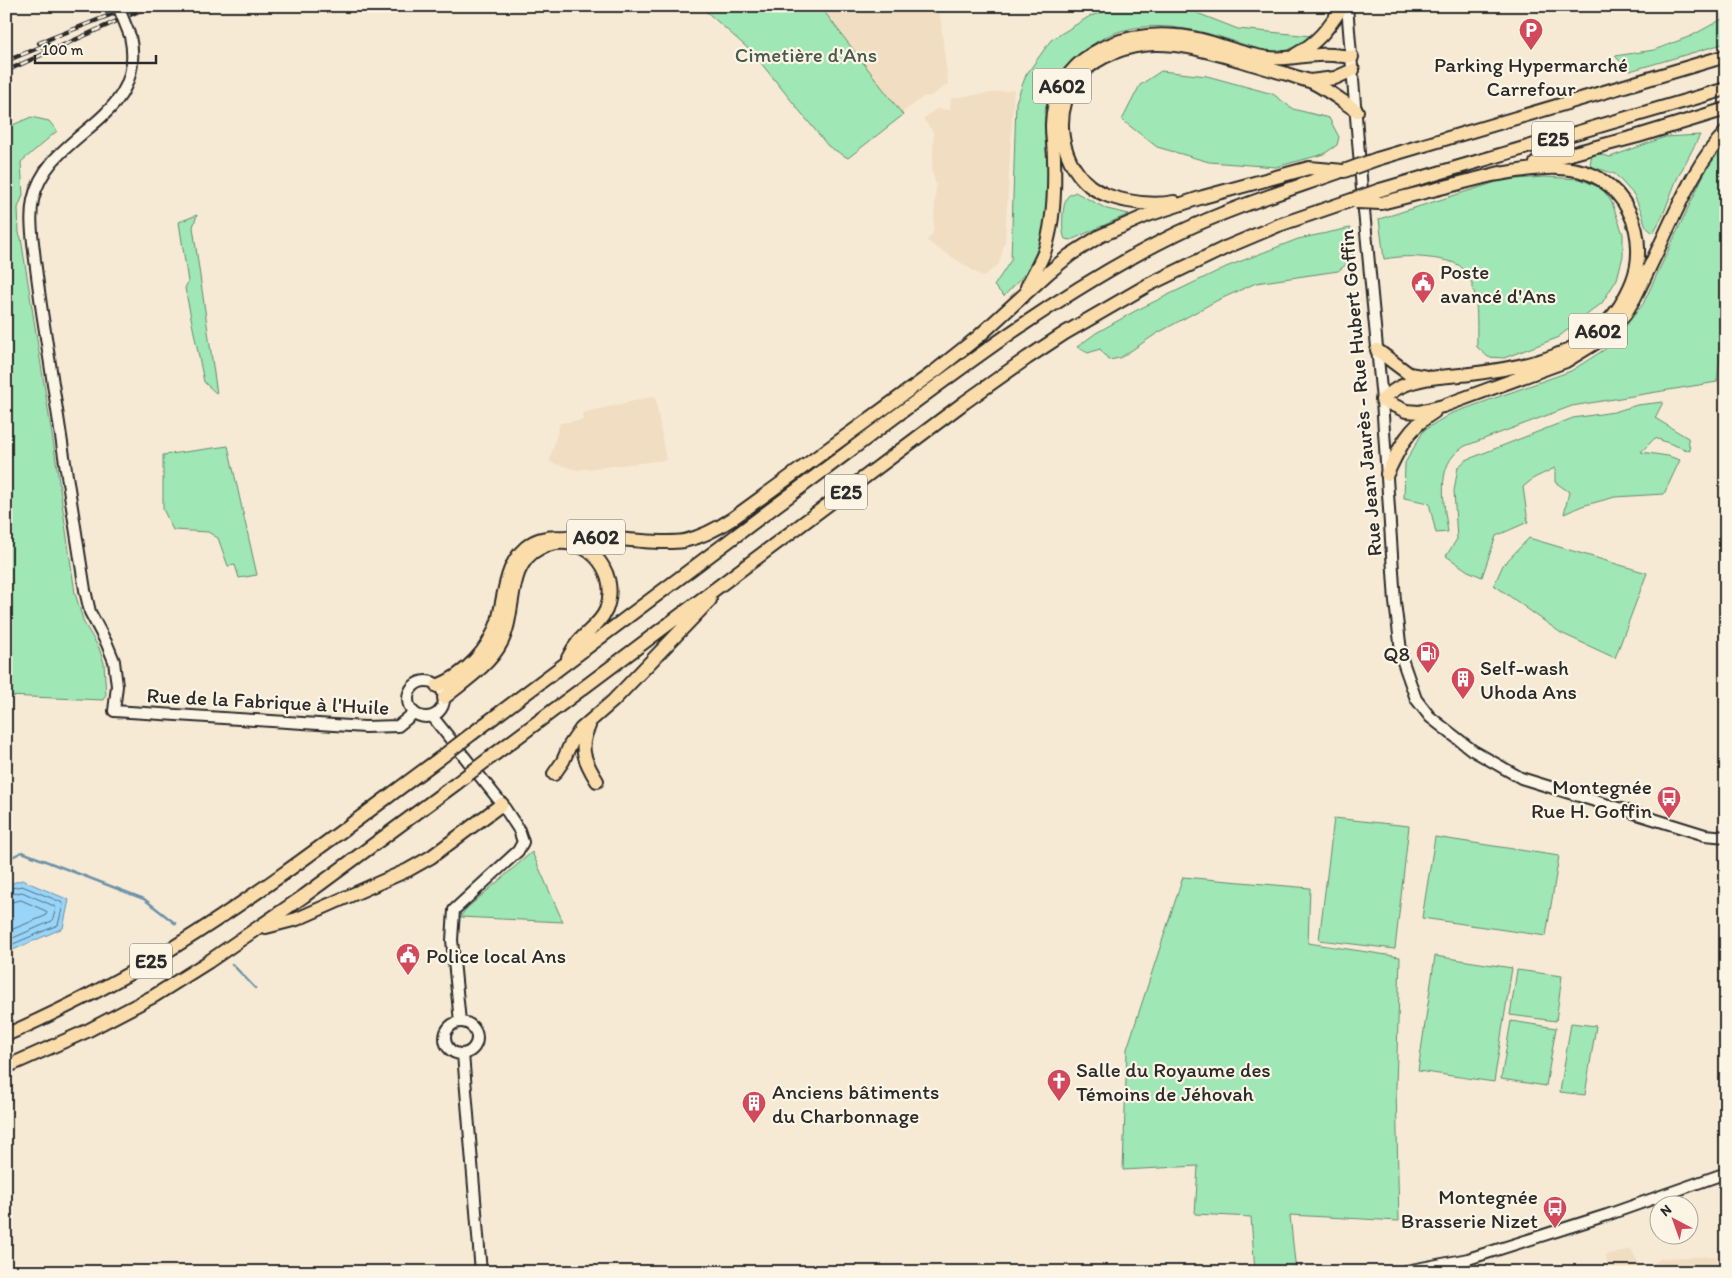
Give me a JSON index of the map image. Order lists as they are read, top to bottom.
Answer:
{
  "streets": {
    "highway": ["A602", "E25"],
    "street": ["Rue Jean Jaurès - Rue Hubert Goffin", "Rue de la Fabrique à l'Huile"]
  },
  "crossings": [
    ["A602", "E25"],
    ["A602", "Rue Jean Jaurès - Rue Hubert Goffin"],
    ["A602", "Rue de la Fabrique à l'Huile"]
  ],
  "parks": ["Cimetière d'Ans"],
  "places": {
    "parking": ["Parking Hypermarché Carrefour"],
    "public building": ["Poste avancé d'Ans", "Police local Ans"],
    "fuel station": ["Q8"],
    "building": ["Self-wash Uhoda Ans", "Anciens bâtiments du Charbonnage"],
    "bus stop": ["Montegnée Rue H. Goffin", "Montegnée Brasserie Nizet"],
    "church": ["Salle du Royaume des Témoins de Jéhovah"]
  },
  "scale_bar": "100 m",
  "north": "top left"
}
